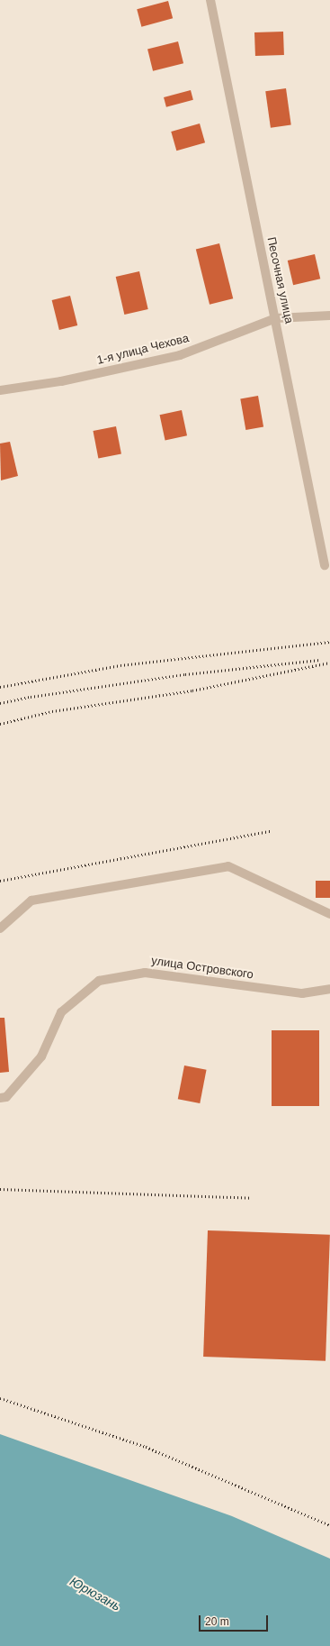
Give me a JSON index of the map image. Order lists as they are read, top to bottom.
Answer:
{
  "streets": {
    "street": ["Песочная улица", "1-я улица Чехова", "улица Островского"]
  },
  "crossings": [
    ["Песочная улица", "1-я улица Чехова"]
  ],
  "water": ["Юрюзань"],
  "scale_bar": "20 m"
}
